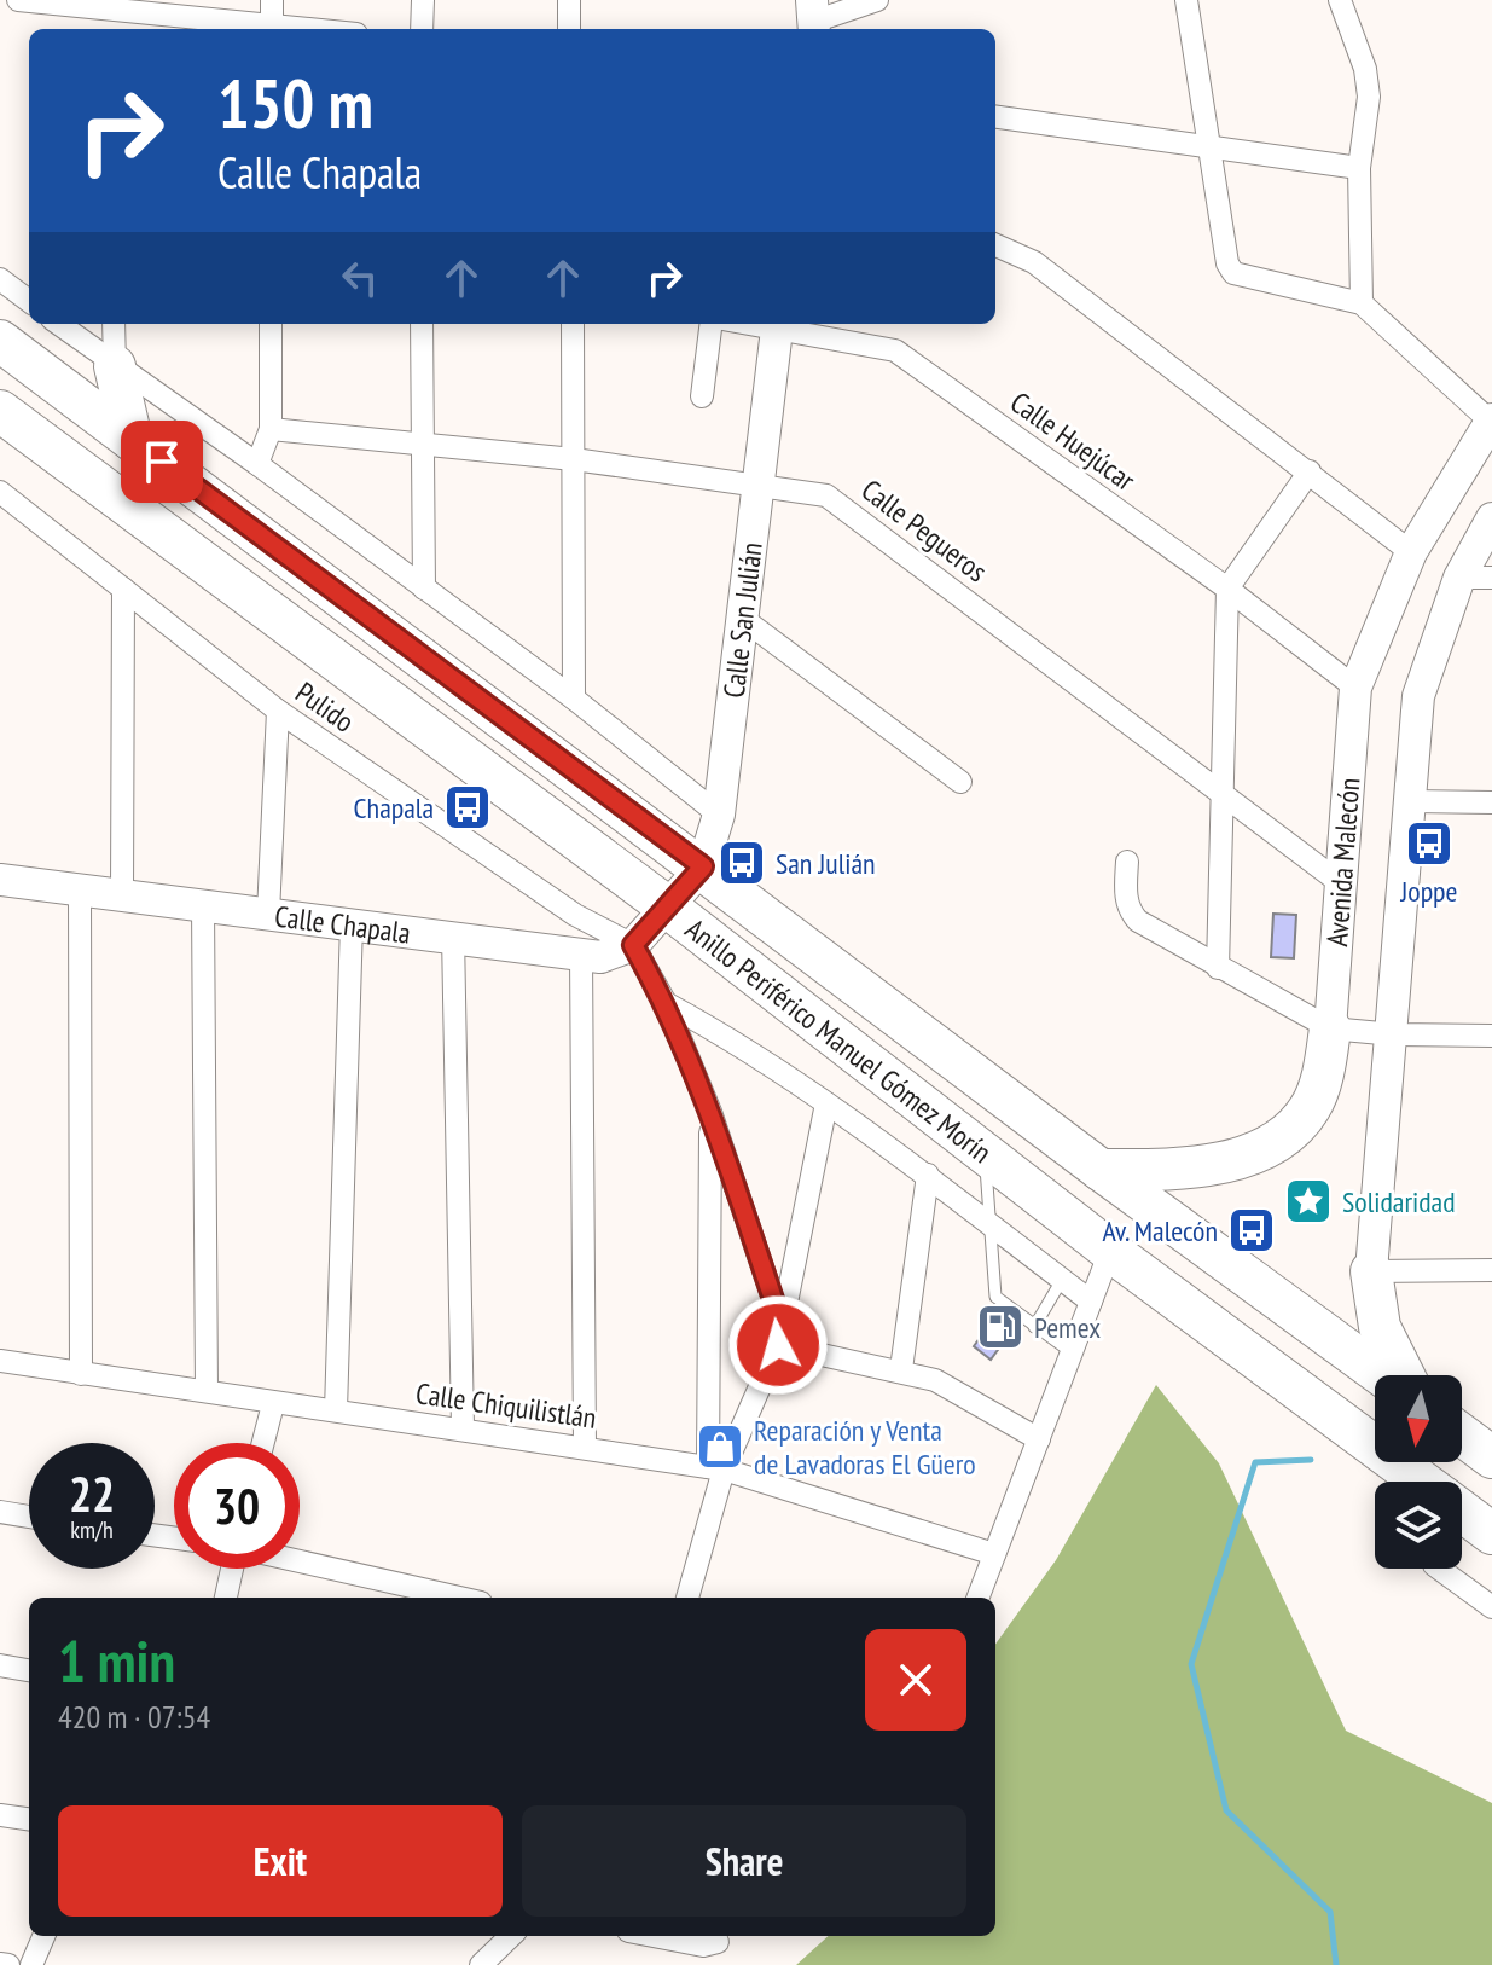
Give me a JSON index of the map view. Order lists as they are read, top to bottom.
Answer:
{
  "streets": {
    "highway": ["Avenida Malecón", "Anillo Periférico Manuel Gómez Morín"],
    "main road": ["Calle San Julián", "Calle Chapala"],
    "street": [
      "Calle Huejúcar",
      "Calle Pegueros",
      "Pulido",
      "Calle Chiquilistlán"
    ]
  },
  "crossings": [
    ["Calle Huejúcar", "Avenida Malecón"],
    ["Calle Pegueros", "Calle San Julián"],
    ["Calle Pegueros", "Avenida Malecón"],
    ["Calle San Julián", "Anillo Periférico Manuel Gómez Morín"],
    ["Pulido", "Calle Chapala"],
    ["Avenida Malecón", "Anillo Periférico Manuel Gómez Morín"]
  ],
  "places": {
    "bus stop": [
      "Chapala",
      "Joppe",
      "San Julián",
      "Av. Malecón"
    ],
    "place": ["Solidaridad"],
    "fuel station": ["Pemex"],
    "shop": ["Reparación y Venta de Lavadoras El Güero"]
  },
  "north": "bottom",
  "page": {
    "turn": ["150 m", "Calle Chapala"],
    "speed": "22 km/h",
    "limit": "30",
    "heading": ["1 min", "420 m · 07:54"],
    "buttons": ["Exit", "Share"]
  }
}
